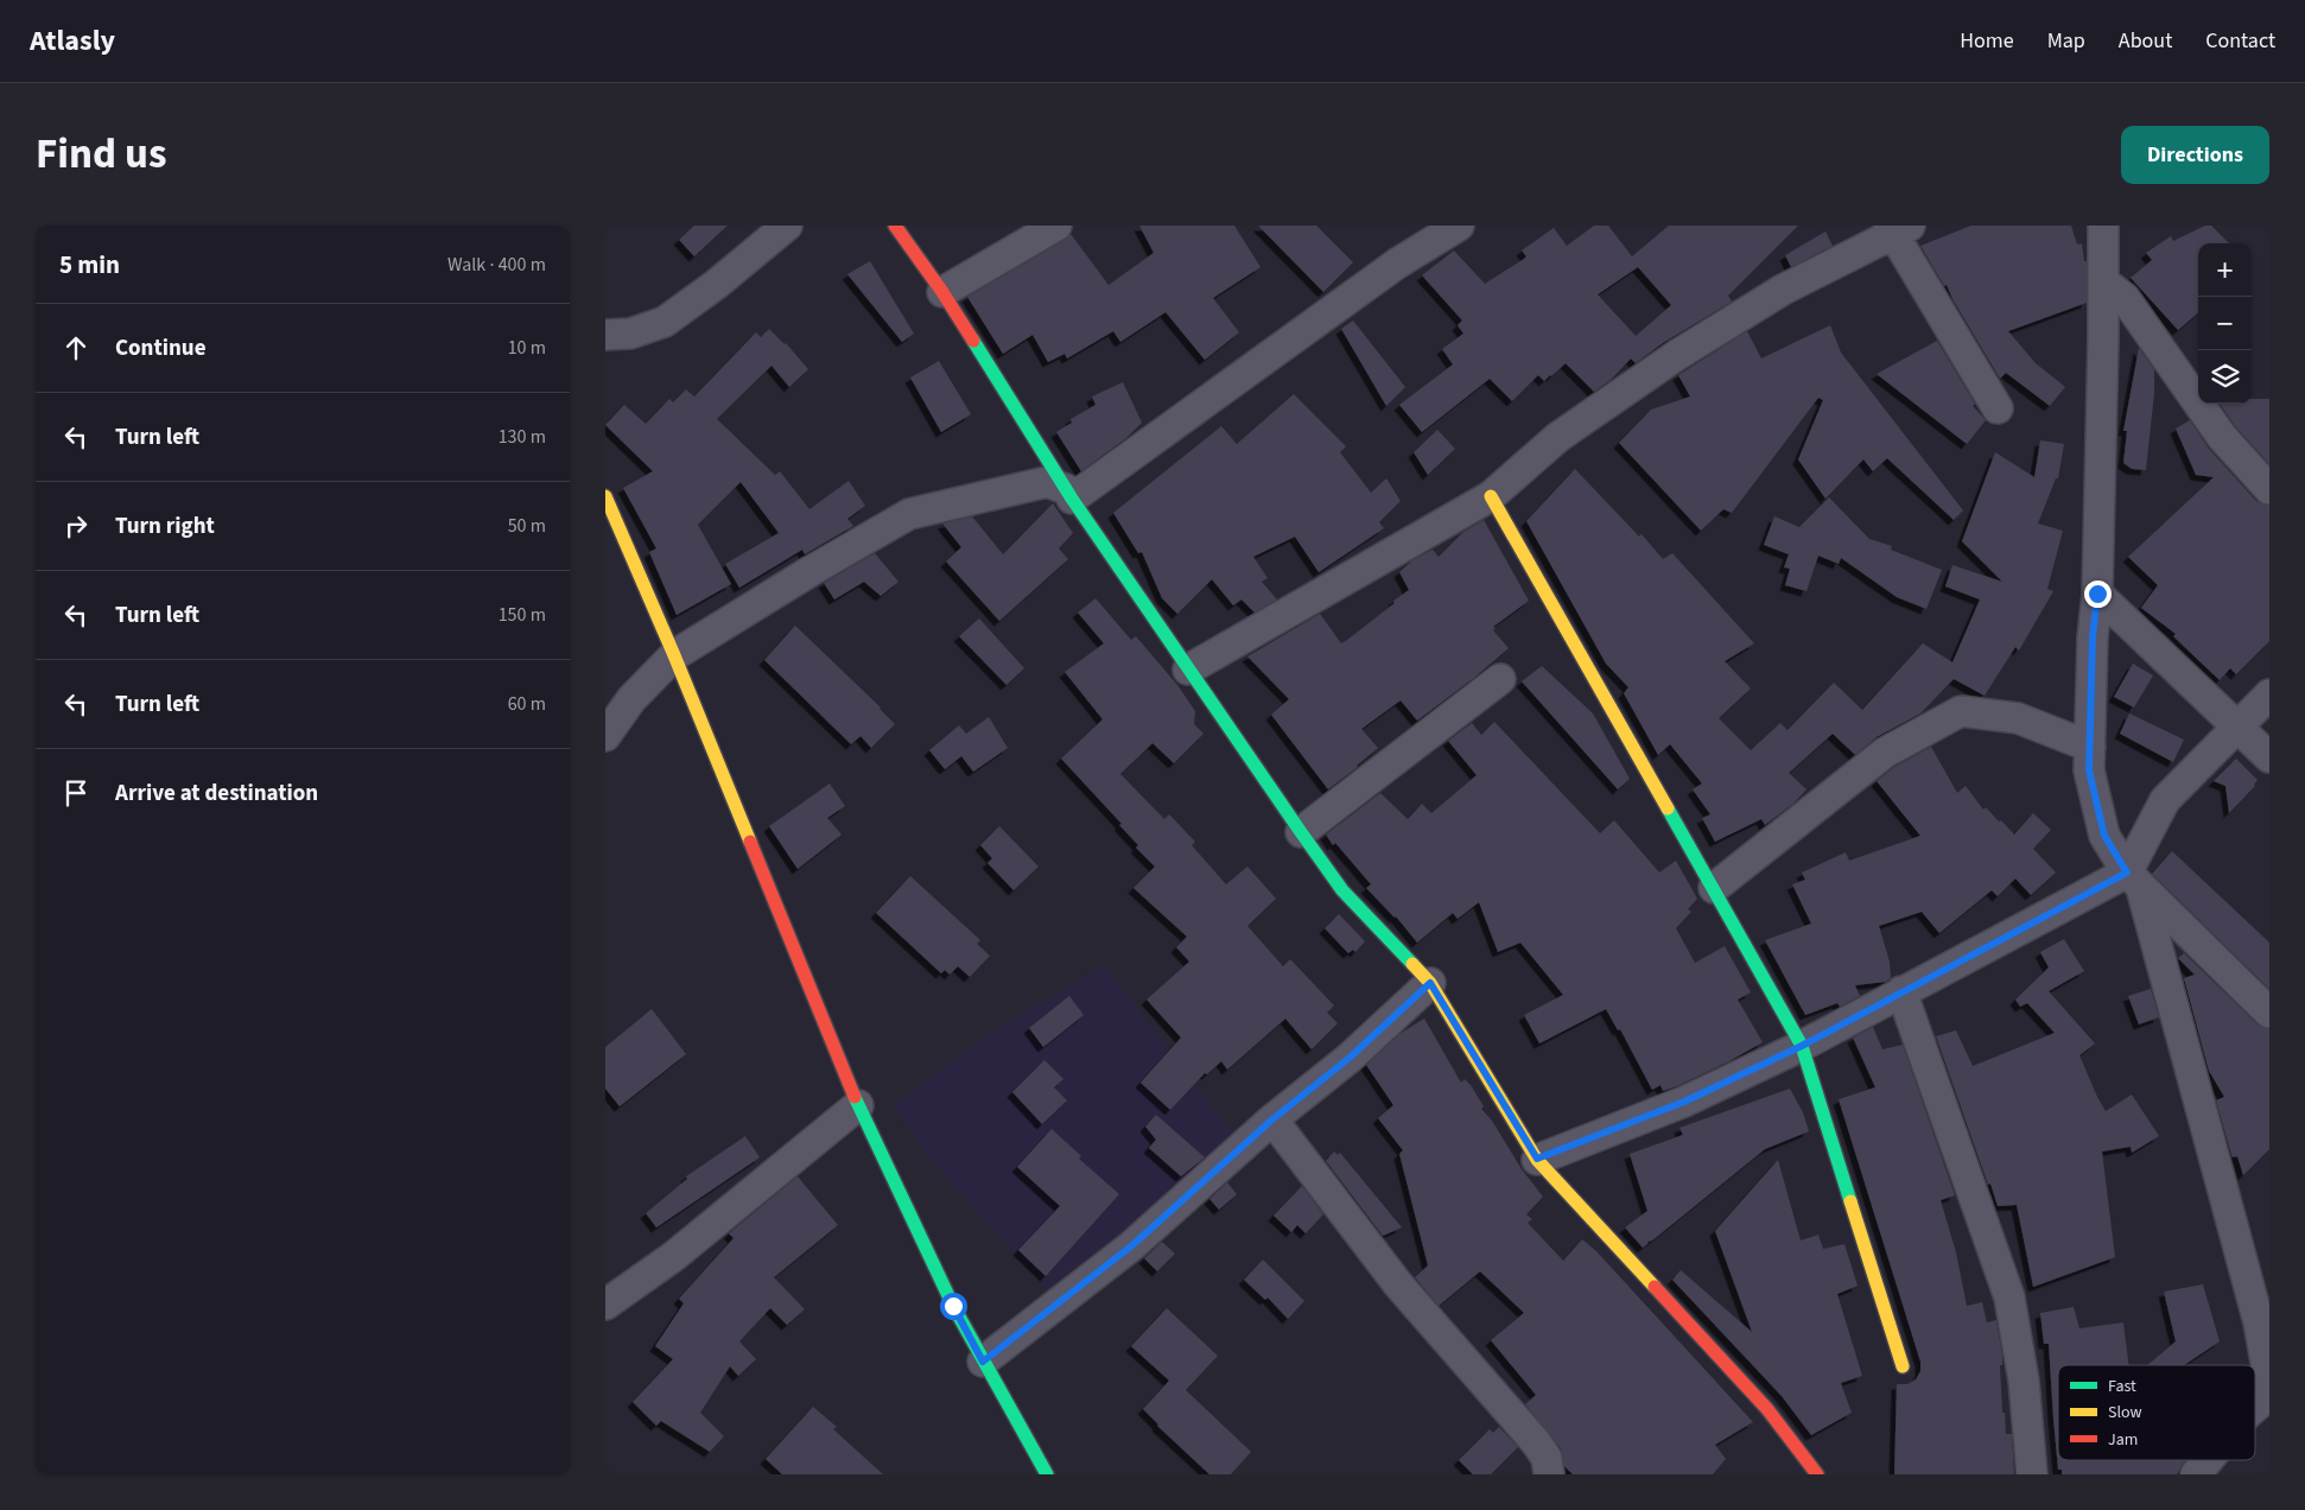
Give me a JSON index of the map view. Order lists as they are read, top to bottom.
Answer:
{
  "legend": ["Fast", "Slow", "Jam"],
  "page": {
    "header": "Atlasly",
    "nav": [
      "Home",
      "Map",
      "About",
      "Contact"
    ],
    "title": "Find us",
    "buttons": "Directions",
    "heading": ["5 min", "Walk · 400 m"],
    "map_buttons": ["+", "−"],
    "list": [
      ["Continue", "10 m"],
      ["Turn left", "130 m"],
      ["Turn right", "50 m"],
      ["Turn left", "150 m"],
      ["Turn left", "60 m"],
      "Arrive at destination"
    ]
  }
}
